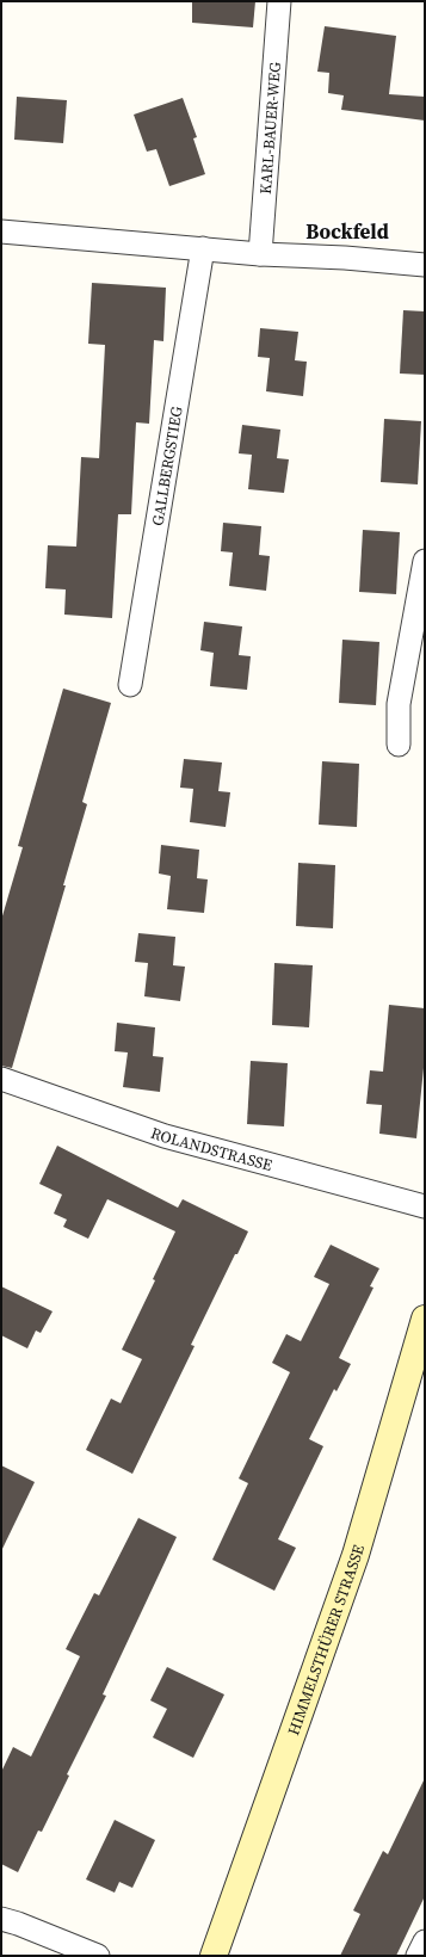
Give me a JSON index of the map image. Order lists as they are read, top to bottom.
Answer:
{
  "streets": {
    "street": [
      "KARL-BAUER-WEG",
      "GALLBERGSTIEG",
      "ROLANDSTRASSE",
      "HIMMELSTHÜRER STRASSE"
    ]
  },
  "districts": ["Bockfeld"]
}
